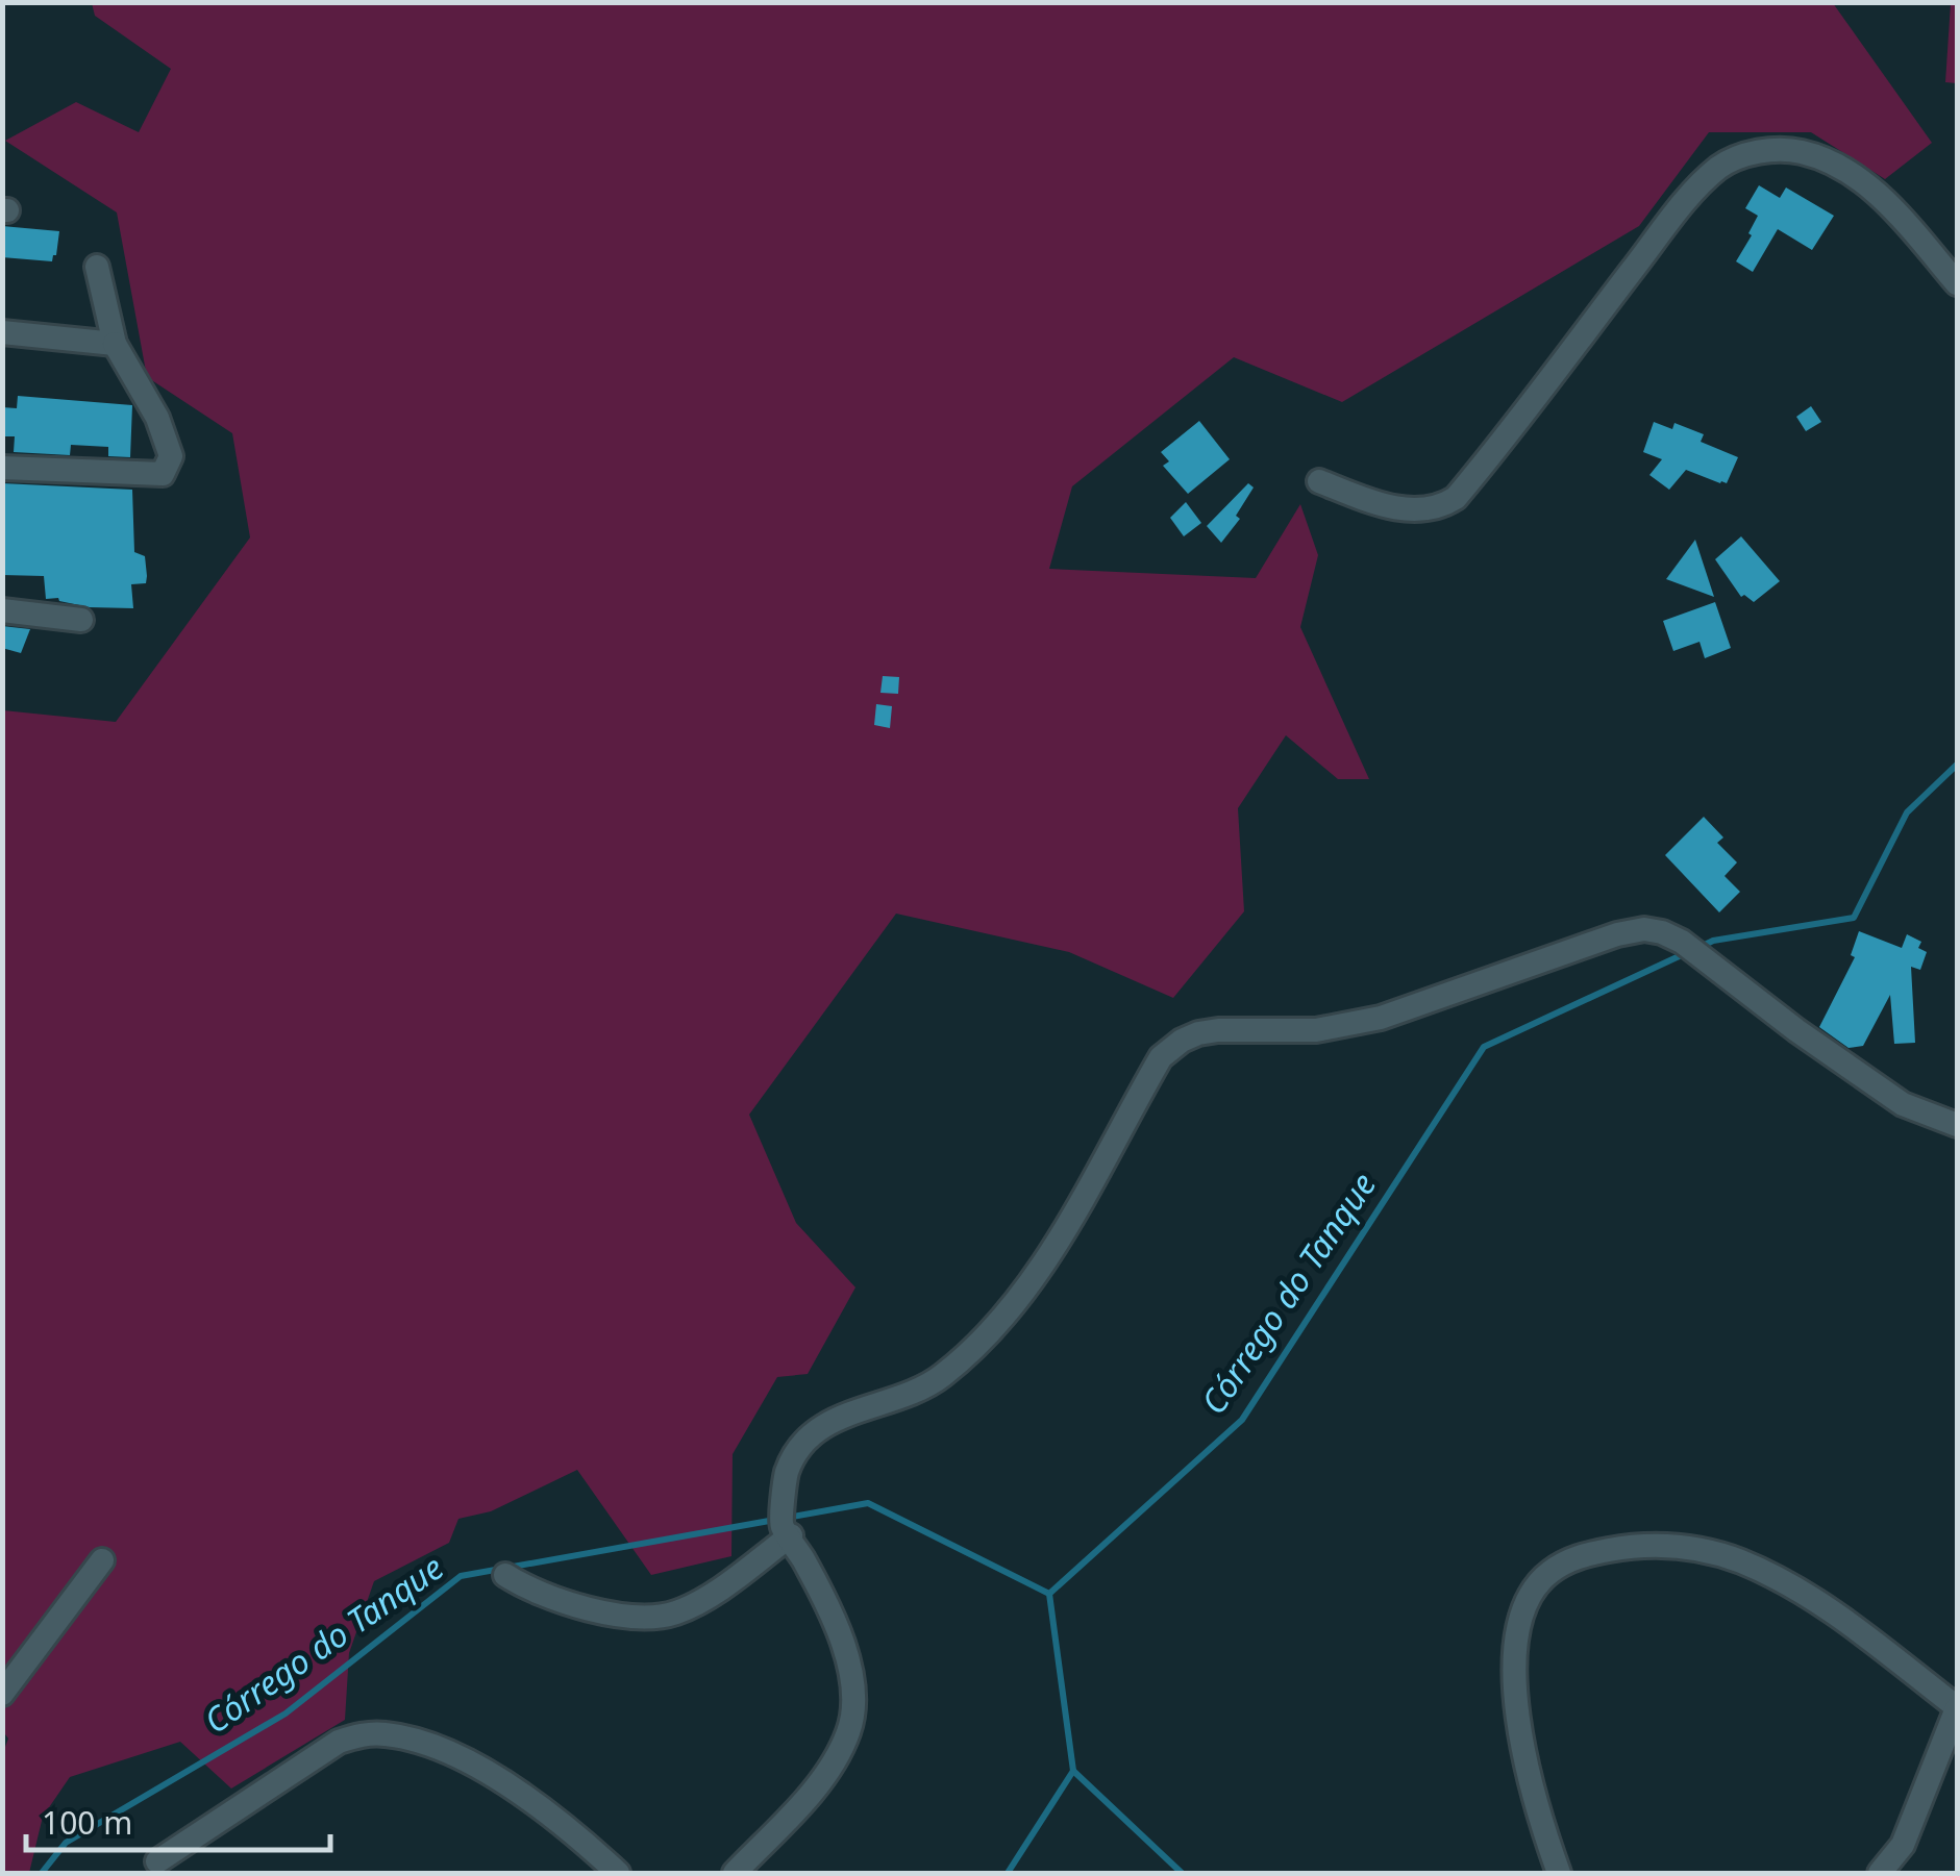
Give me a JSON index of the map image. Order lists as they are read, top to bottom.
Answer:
{
  "water": ["Córrego do Tanque"],
  "scale_bar": "100 m"
}
